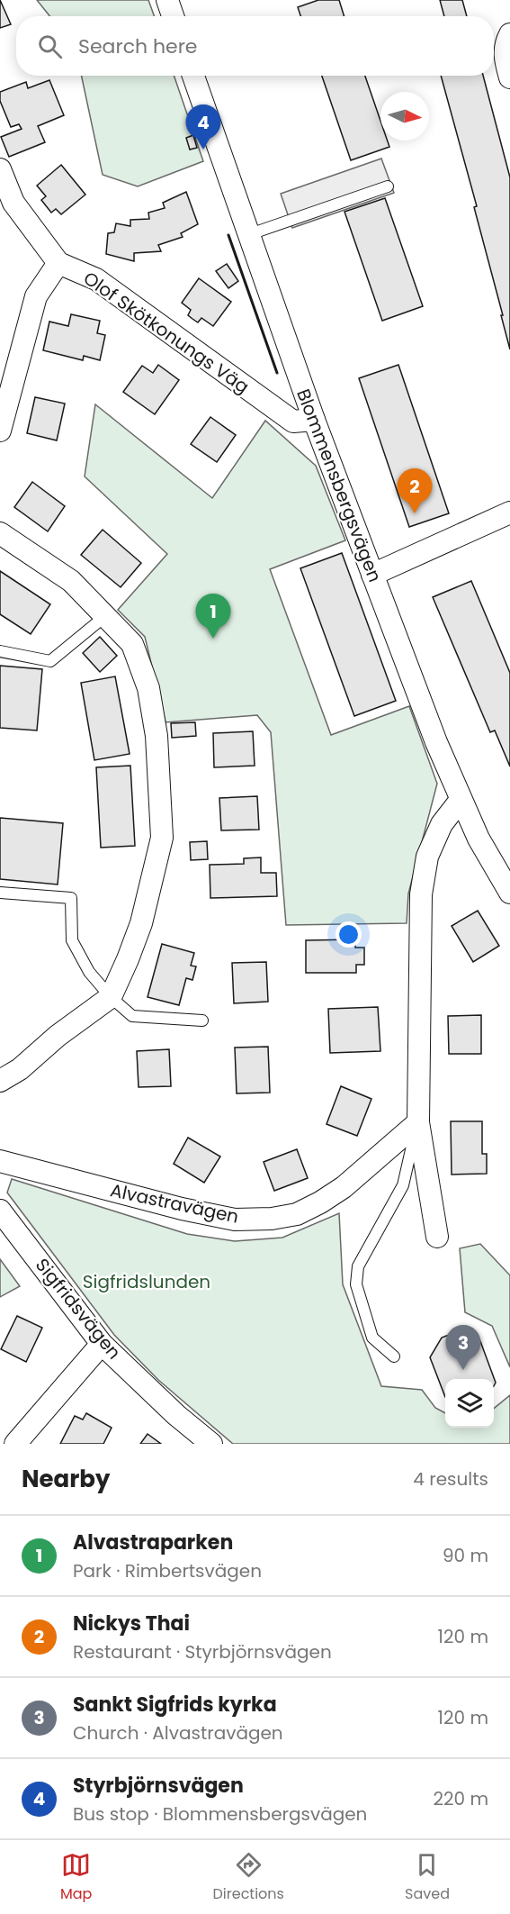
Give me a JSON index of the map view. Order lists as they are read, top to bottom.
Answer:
{
  "streets": {
    "street": [
      "Olof Skötkonungs Väg",
      "Blommensbergsvägen",
      "Alvastravägen",
      "Sigfridsvägen"
    ]
  },
  "crossings": [
    ["Olof Skötkonungs Väg", "Blommensbergsvägen"]
  ],
  "parks": ["Sigfridslunden"],
  "north": "right",
  "page": {
    "search": "Search here",
    "pins": [
      "4",
      "2",
      "1",
      "3"
    ],
    "heading": ["Nearby", "4 results"],
    "list": [
      {
        "mark": "1",
        "name": "Alvastraparken",
        "note": "Park · Rimbertsvägen",
        "value": "90 m"
      },
      {
        "mark": "2",
        "name": "Nickys Thai",
        "note": "Restaurant · Styrbjörnsvägen",
        "value": "120 m"
      },
      {
        "mark": "3",
        "name": "Sankt Sigfrids kyrka",
        "note": "Church · Alvastravägen",
        "value": "120 m"
      },
      {
        "mark": "4",
        "name": "Styrbjörnsvägen",
        "note": "Bus stop · Blommensbergsvägen",
        "value": "220 m"
      }
    ],
    "nav": ["Map", "Directions", "Saved"]
  }
}
